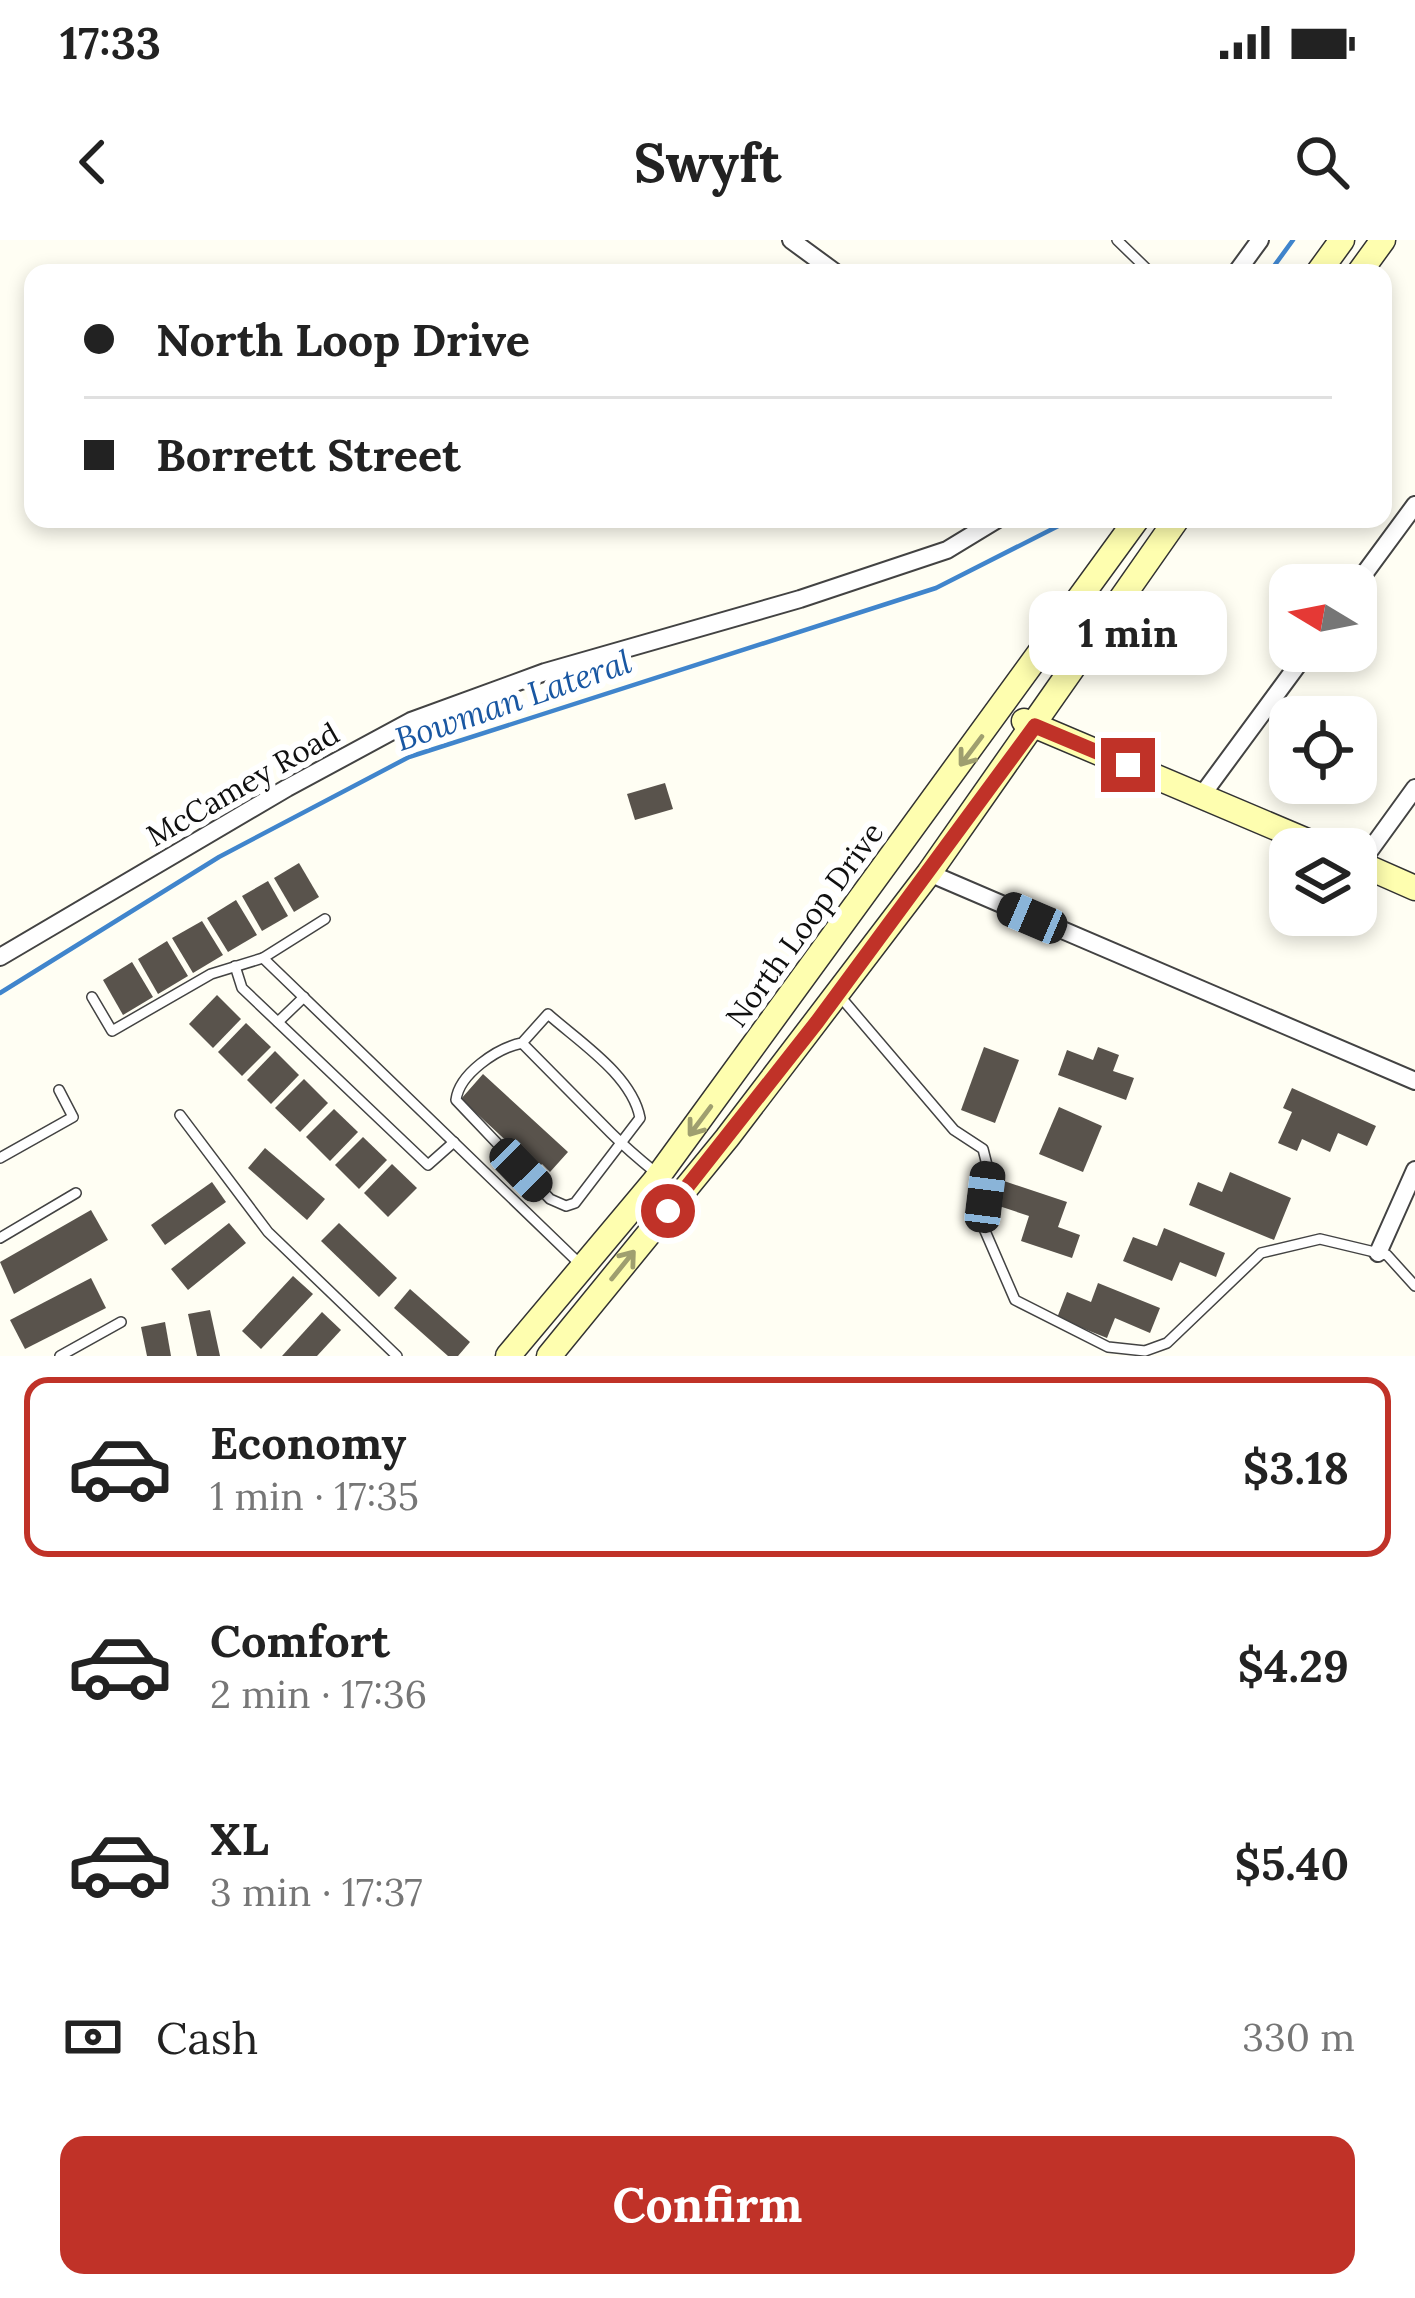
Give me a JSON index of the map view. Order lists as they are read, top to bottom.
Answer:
{
  "streets": {
    "main road": ["North Loop Drive"],
    "street": ["McCamey Road"]
  },
  "water": ["Bowman Lateral"],
  "north": "left",
  "page": {
    "status": "17:33",
    "header": "Swyft",
    "banner": ["North Loop Drive", "Borrett Street"],
    "bubble": "1 min",
    "list": [
      {
        "name": "Economy",
        "note": "1 min · 17:35",
        "value": "$3.18"
      },
      {
        "name": "Comfort",
        "note": "2 min · 17:36",
        "value": "$4.29"
      },
      {
        "name": "XL",
        "note": "3 min · 17:37",
        "value": "$5.40"
      }
    ],
    "pay": ["Cash", "330 m"],
    "buttons": "Confirm"
  }
}
